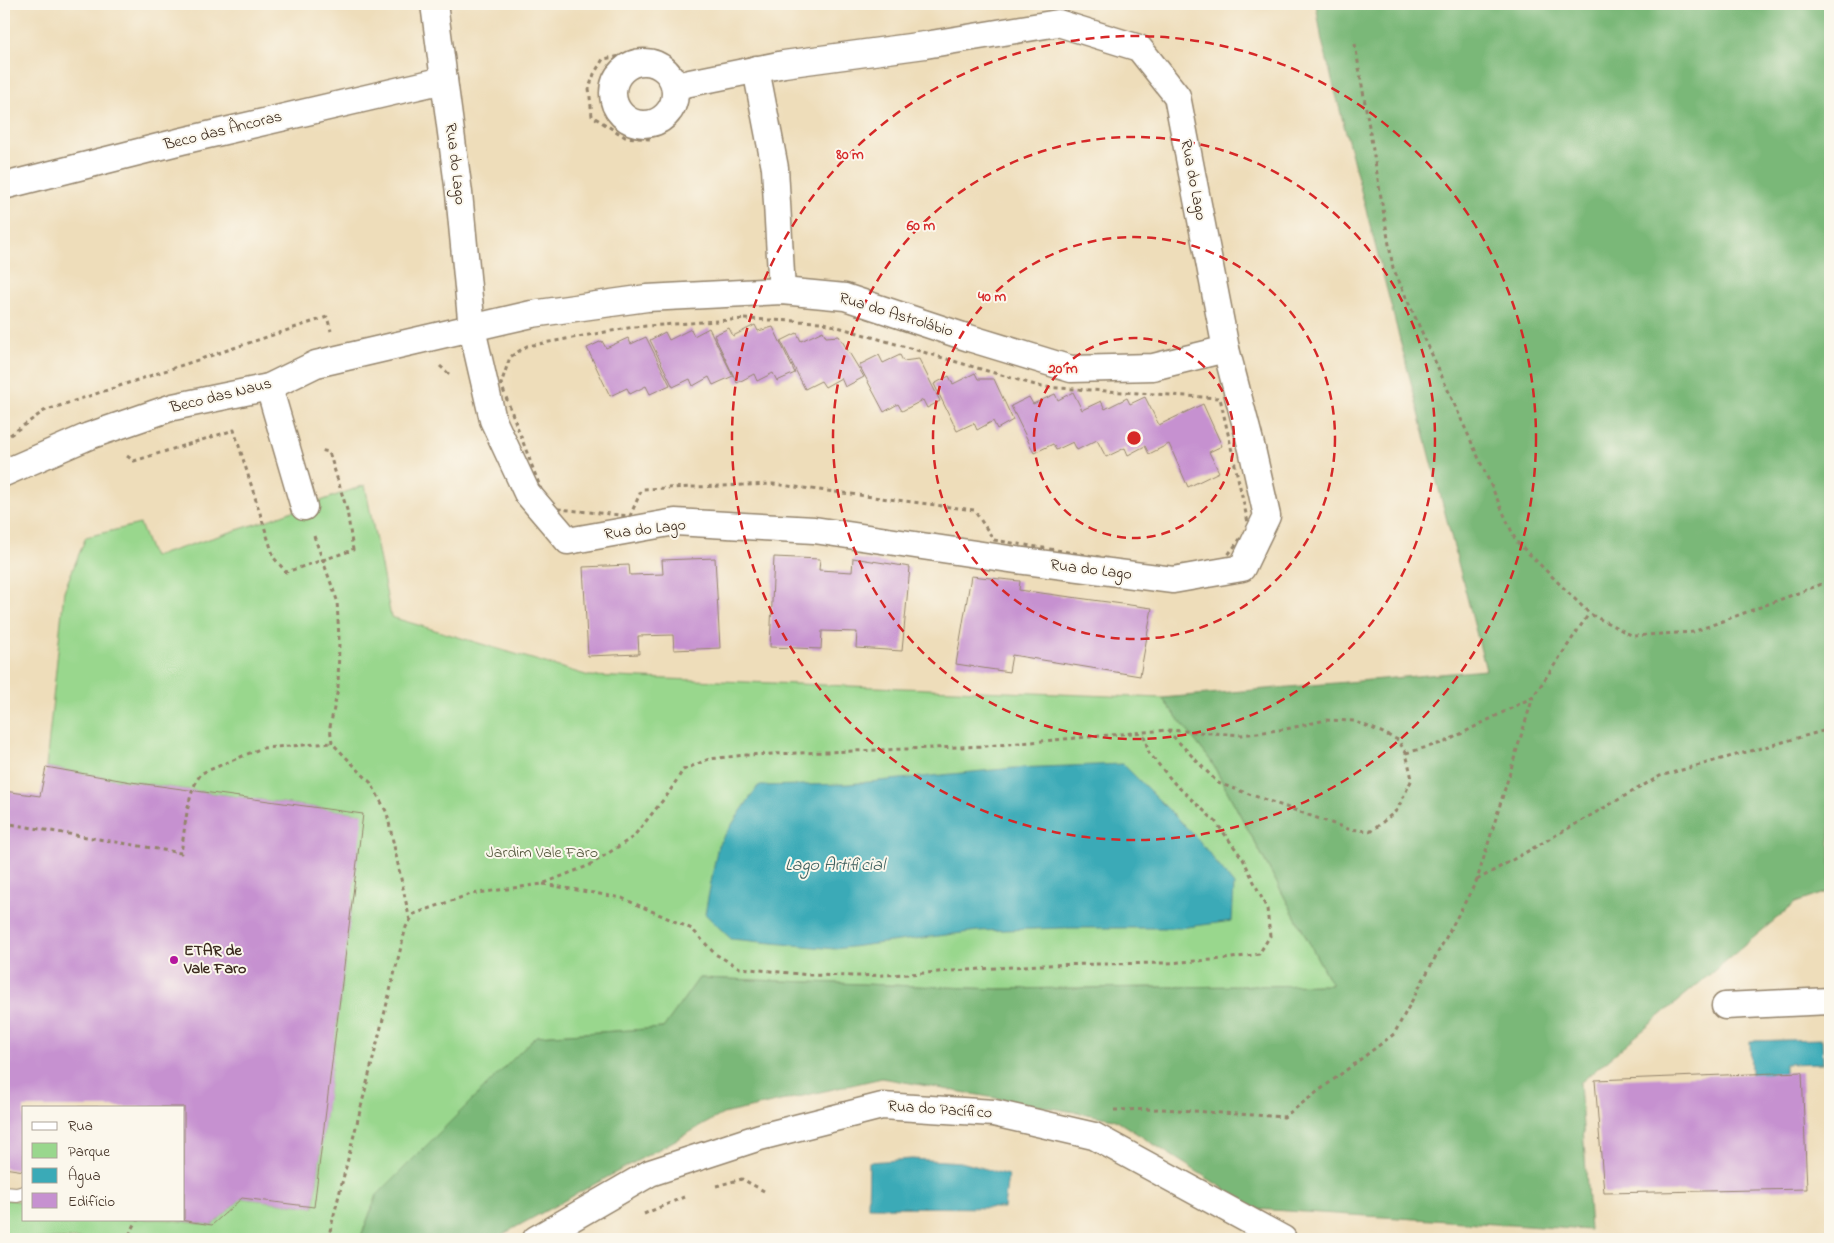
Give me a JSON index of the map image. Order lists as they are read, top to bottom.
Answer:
{
  "streets": {
    "street": [
      "Beco das Âncoras",
      "Rua do Lago",
      "Rua do Astrolábio",
      "Beco das Naus",
      "Rua do Pacífico"
    ]
  },
  "crossings": [
    ["Beco das Âncoras", "Rua do Lago"],
    ["Rua do Lago", "Rua do Astrolábio"],
    ["Rua do Lago", "Beco das Naus"],
    ["Rua do Astrolábio", "Beco das Naus"]
  ],
  "water": ["Lago Artificial"],
  "parks": ["Jardim Vale Faro"],
  "places": ["ETAR de Vale Faro"],
  "legend": [
    "Rua",
    "Parque",
    "Água",
    "Edifício"
  ],
  "rings": [
    "80 m",
    "60 m",
    "40 m",
    "20 m"
  ]
}
